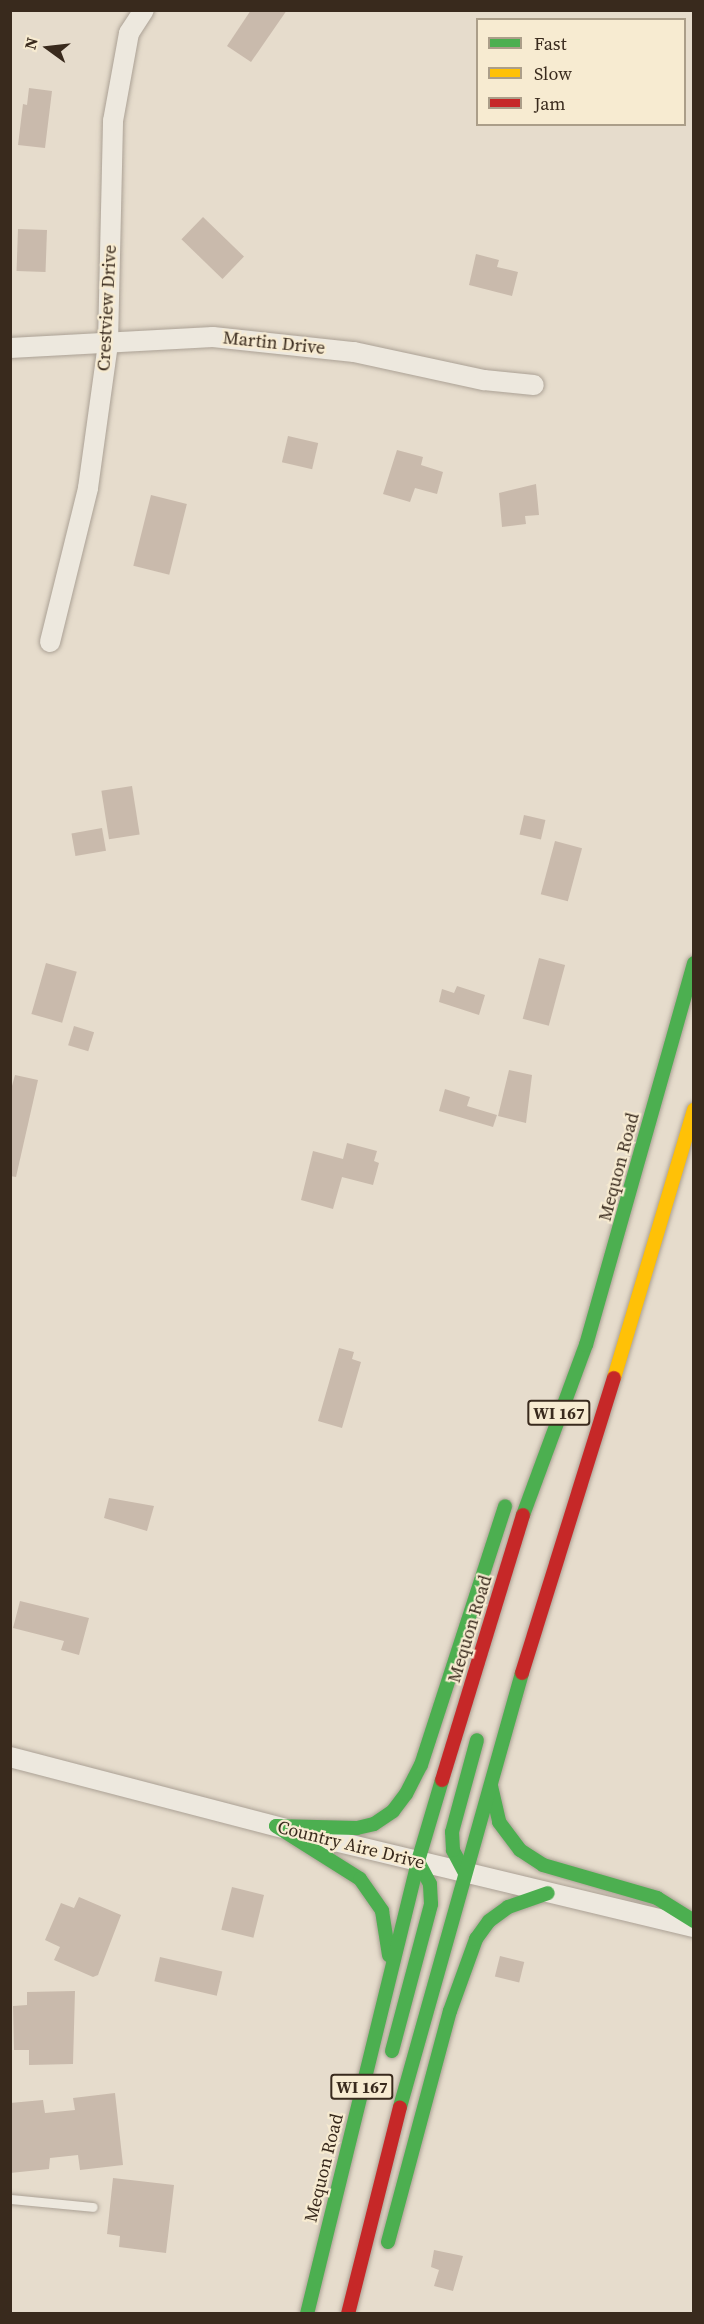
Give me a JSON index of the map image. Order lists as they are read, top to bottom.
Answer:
{
  "streets": {
    "main road": ["Mequon Road", "WI 167"],
    "street": ["Crestview Drive", "Martin Drive", "Country Aire Drive"]
  },
  "crossings": [
    ["Crestview Drive", "Martin Drive"],
    ["Mequon Road", "Country Aire Drive"],
    ["WI 167", "Country Aire Drive"]
  ],
  "legend": ["Fast", "Slow", "Jam"],
  "north": "left"
}
